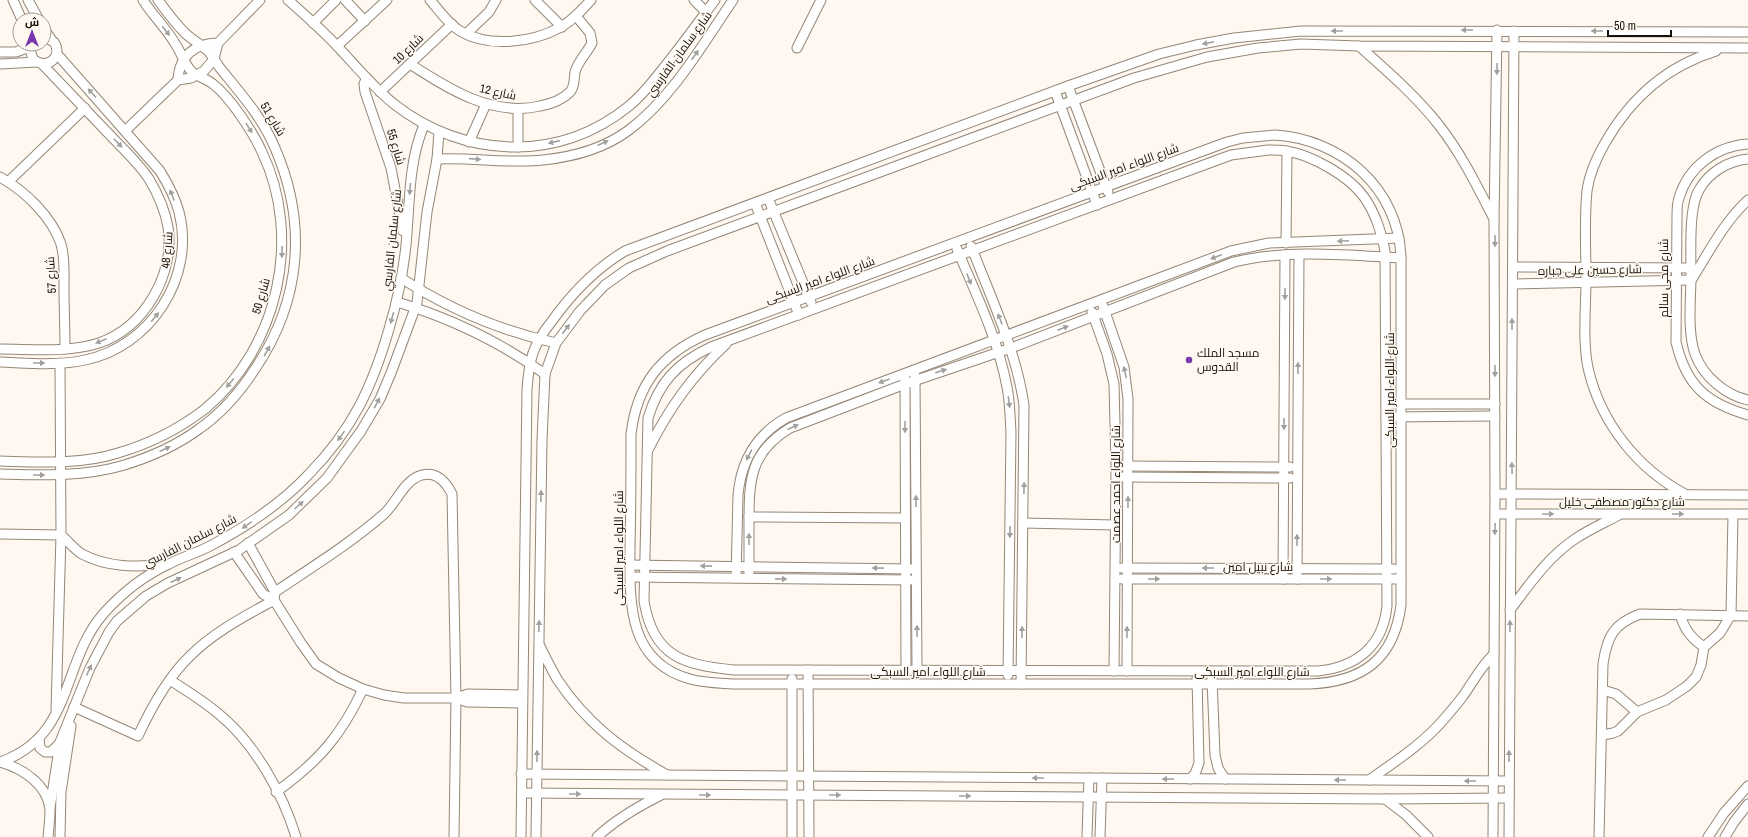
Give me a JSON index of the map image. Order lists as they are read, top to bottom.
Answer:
{
  "streets": {
    "street": [
      "شارع 10",
      "شارع سلمان الفارسي",
      "شارع 12",
      "شارع 51",
      "شارع 55",
      "شارع اللواء امير السبكى",
      "شارع 48",
      "شارع حسين على جباره",
      "شارع 57",
      "شارع محى سالم",
      "شارع 50",
      "شارع اللواء احمد عصمت",
      "شارع دكتور مصطفى خليل",
      "شارع نبيل امين"
    ]
  },
  "crossings": [
    ["شارع 10", "شارع سلمان الفارسي"],
    ["شارع 10", "شارع 12"],
    ["شارع سلمان الفارسي", "شارع 55"],
    ["شارع اللواء امير السبكى", "شارع اللواء احمد عصمت"],
    ["شارع اللواء امير السبكى", "شارع نبيل امين"],
    ["شارع 48", "شارع 57"],
    ["شارع حسين على جباره", "شارع محى سالم"],
    ["شارع اللواء احمد عصمت", "شارع نبيل امين"]
  ],
  "one_way": ["شارع 51"],
  "places": ["مسجد الملك القدوس"],
  "scale_bar": "50 m",
  "north": "top"
}
